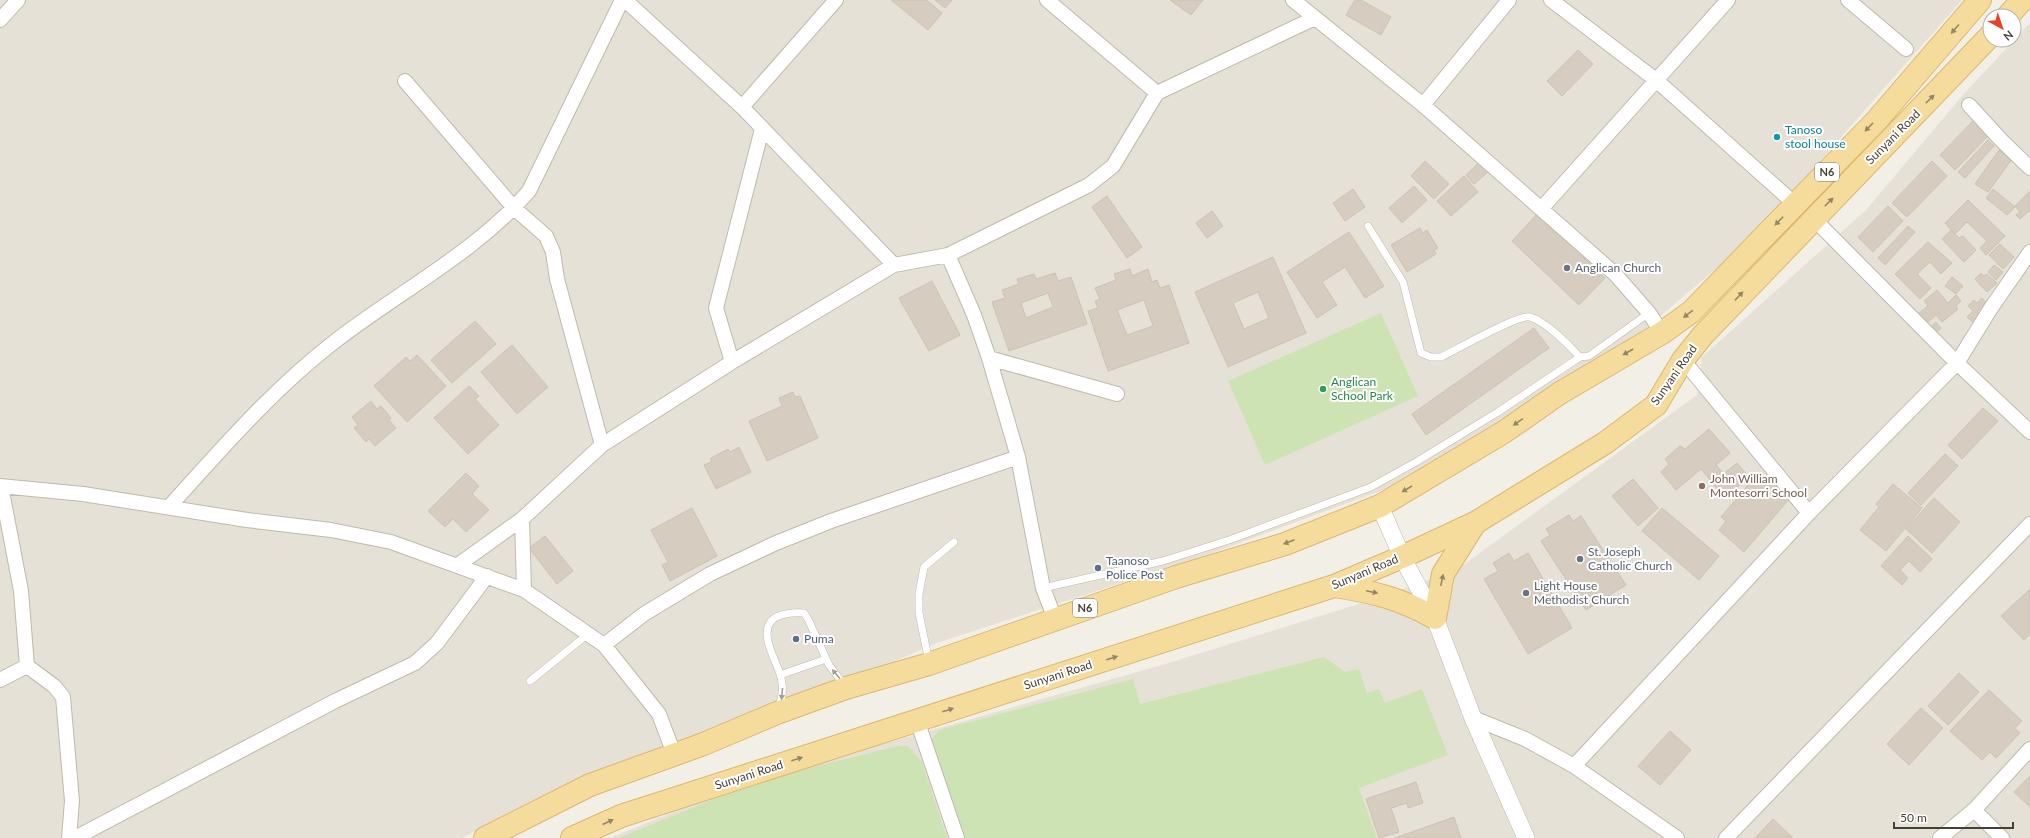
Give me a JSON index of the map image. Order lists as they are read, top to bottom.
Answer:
{
  "streets": {
    "main road": ["Sunyani Road", "N6"]
  },
  "crossings": [
    ["Sunyani Road", "N6"]
  ],
  "places": [
    "Tanoso stool house",
    "Anglican Church",
    "Anglican School Park",
    "John William Montesorri School",
    "St. Joseph Catholic Church",
    "Taanoso Police Post",
    "Light House Methodist Church",
    "Puma"
  ],
  "scale_bar": "50 m",
  "north": "bottom right"
}
